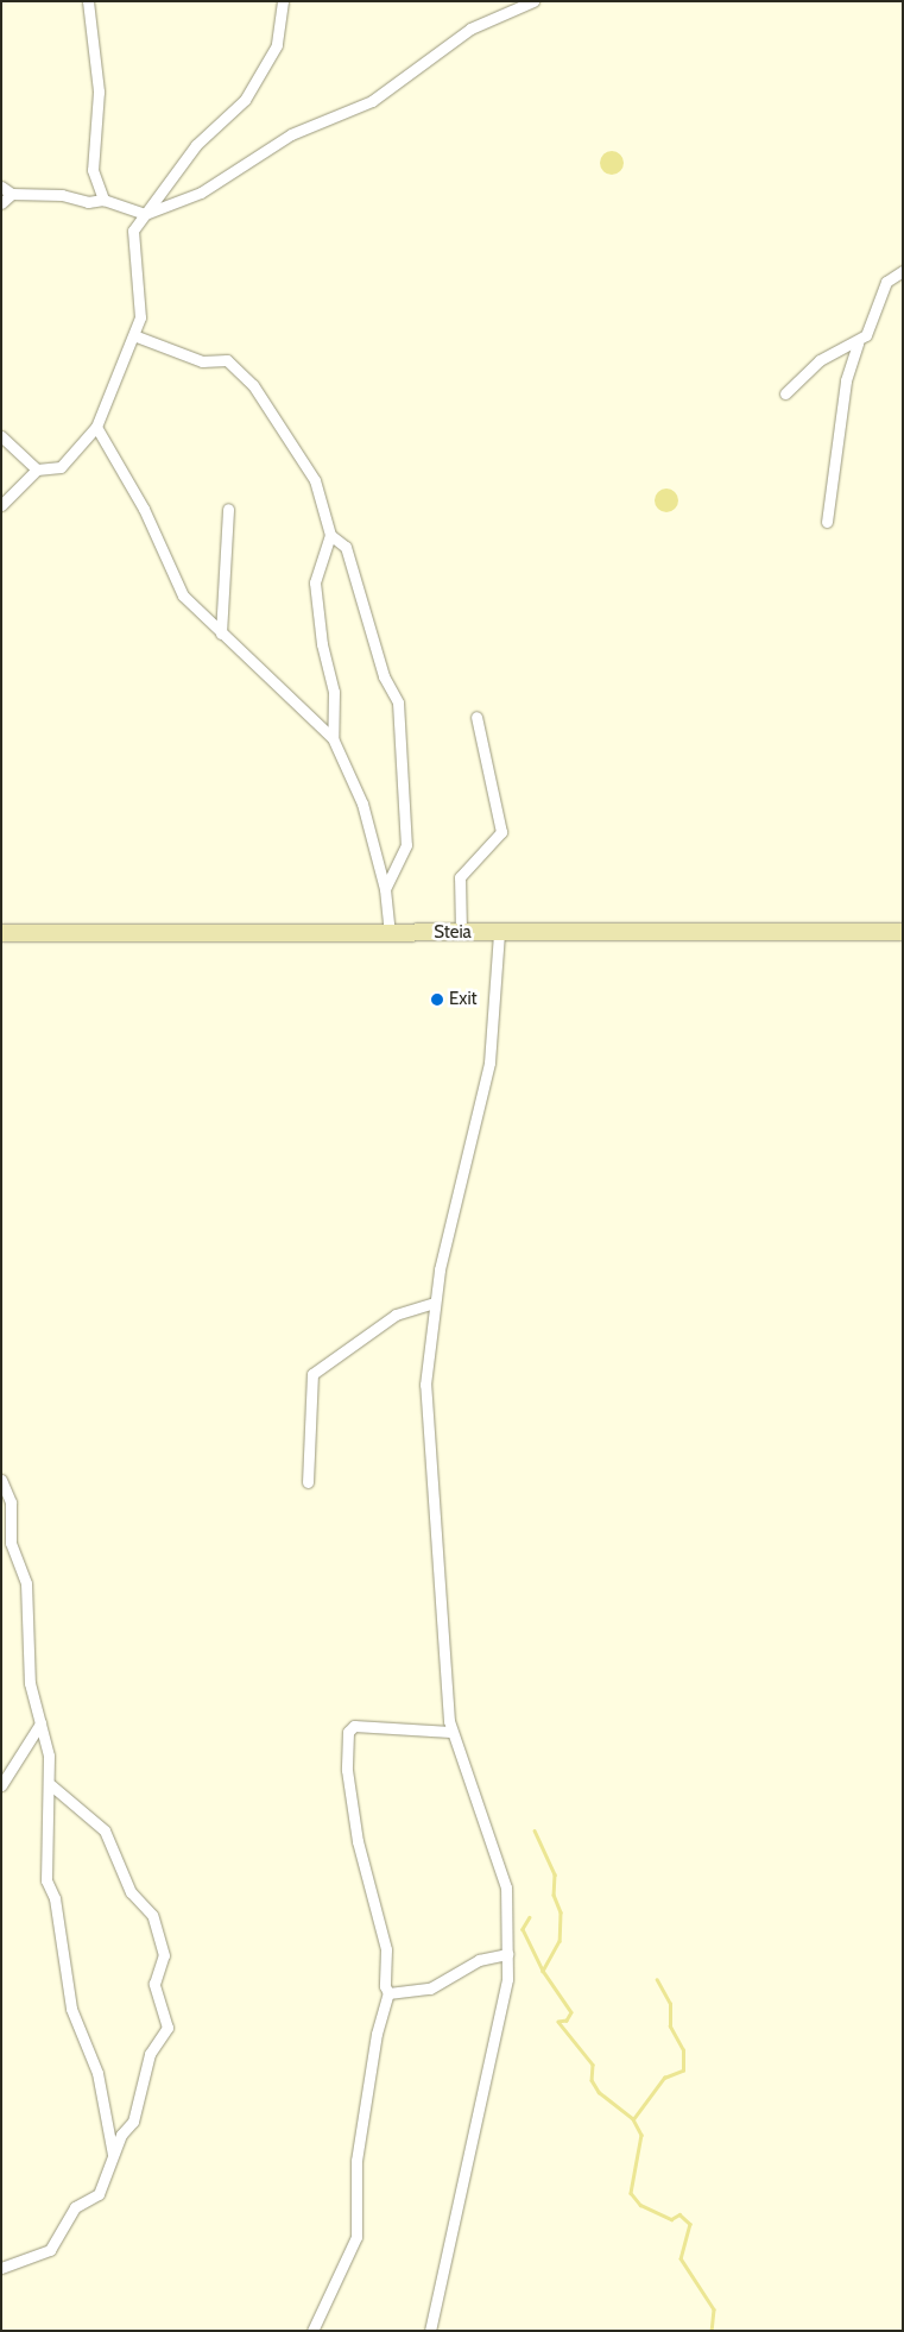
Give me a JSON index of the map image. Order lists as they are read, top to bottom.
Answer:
{
  "streets": {
    "main road": ["Steia"]
  },
  "places": ["Exit"]
}
